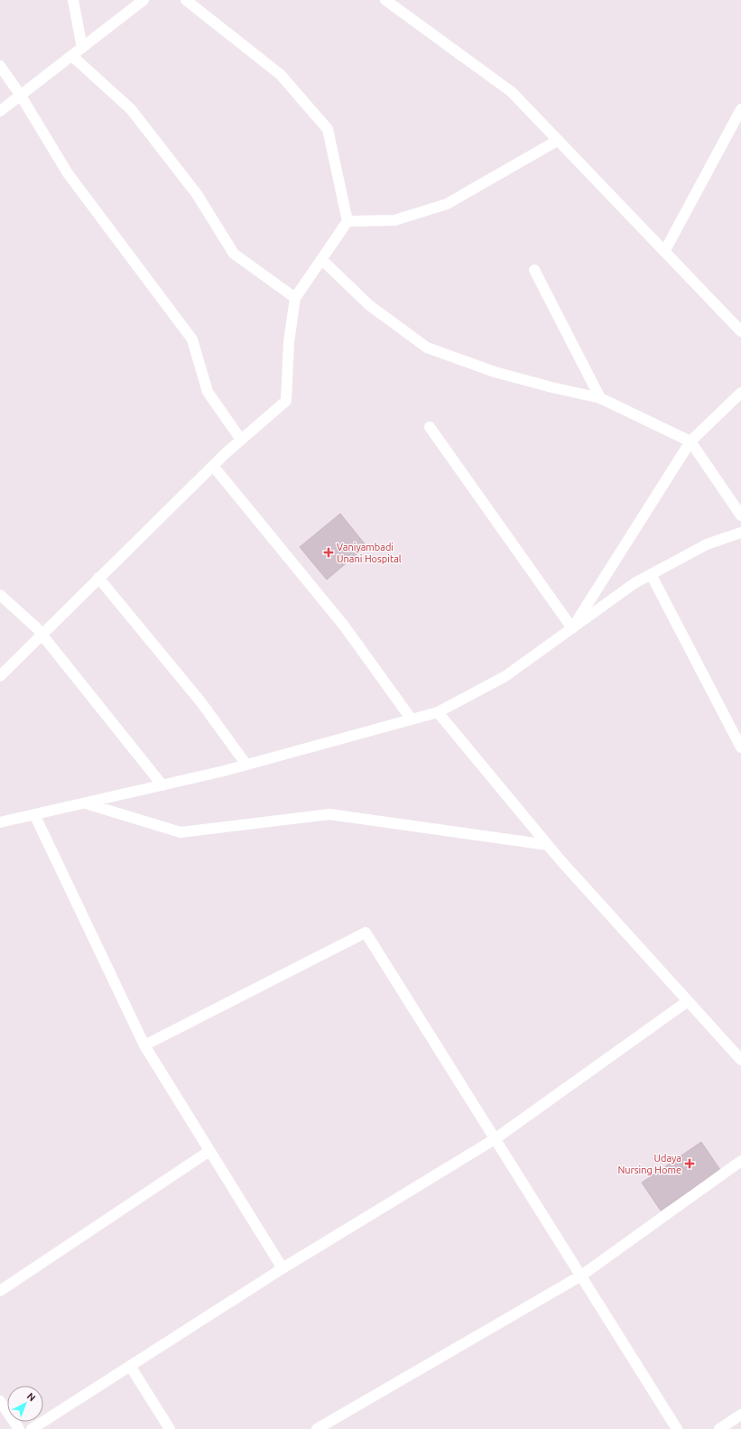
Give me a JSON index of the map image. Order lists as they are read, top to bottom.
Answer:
{
  "places": {
    "health": ["Vaniyambadi Unani Hospital", "Udaya Nursing Home"]
  },
  "north": "top right"
}
